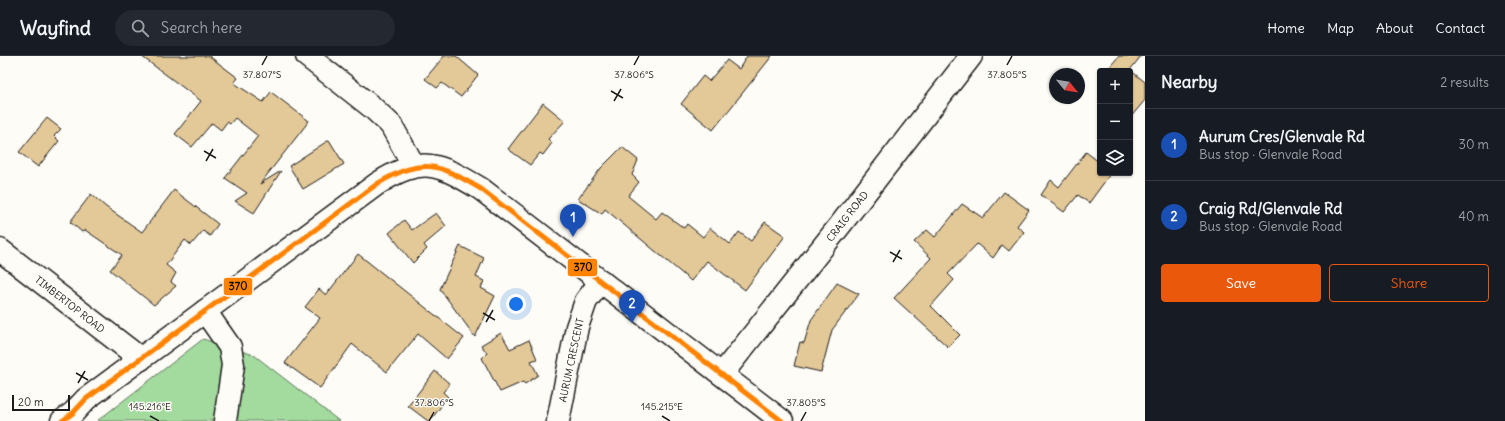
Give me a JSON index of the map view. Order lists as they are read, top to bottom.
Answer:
{
  "streets": {
    "street": ["CRAIG ROAD", "TIMBERTOP ROAD", "AURUM CRESCENT"]
  },
  "lines": ["transit line 370"],
  "scale_bar": "20 m",
  "north": "bottom right",
  "page": {
    "header": "Wayfind",
    "search": "Search here",
    "nav": [
      "Home",
      "Map",
      "About",
      "Contact"
    ],
    "heading": ["Nearby", "2 results"],
    "map_buttons": ["+", "−"],
    "list": [
      {
        "mark": "1",
        "name": "Aurum Cres/Glenvale Rd",
        "note": "Bus stop · Glenvale Road",
        "value": "30 m"
      },
      {
        "mark": "2",
        "name": "Craig Rd/Glenvale Rd",
        "note": "Bus stop · Glenvale Road",
        "value": "40 m"
      }
    ],
    "pins": ["1", "2"],
    "buttons": ["Save", "Share"],
    "scale": "20 m"
  },
  "coordinates": [
    "37.807°S",
    "37.806°S",
    "37.805°S",
    "145.216°E",
    "145.215°E"
  ]
}
